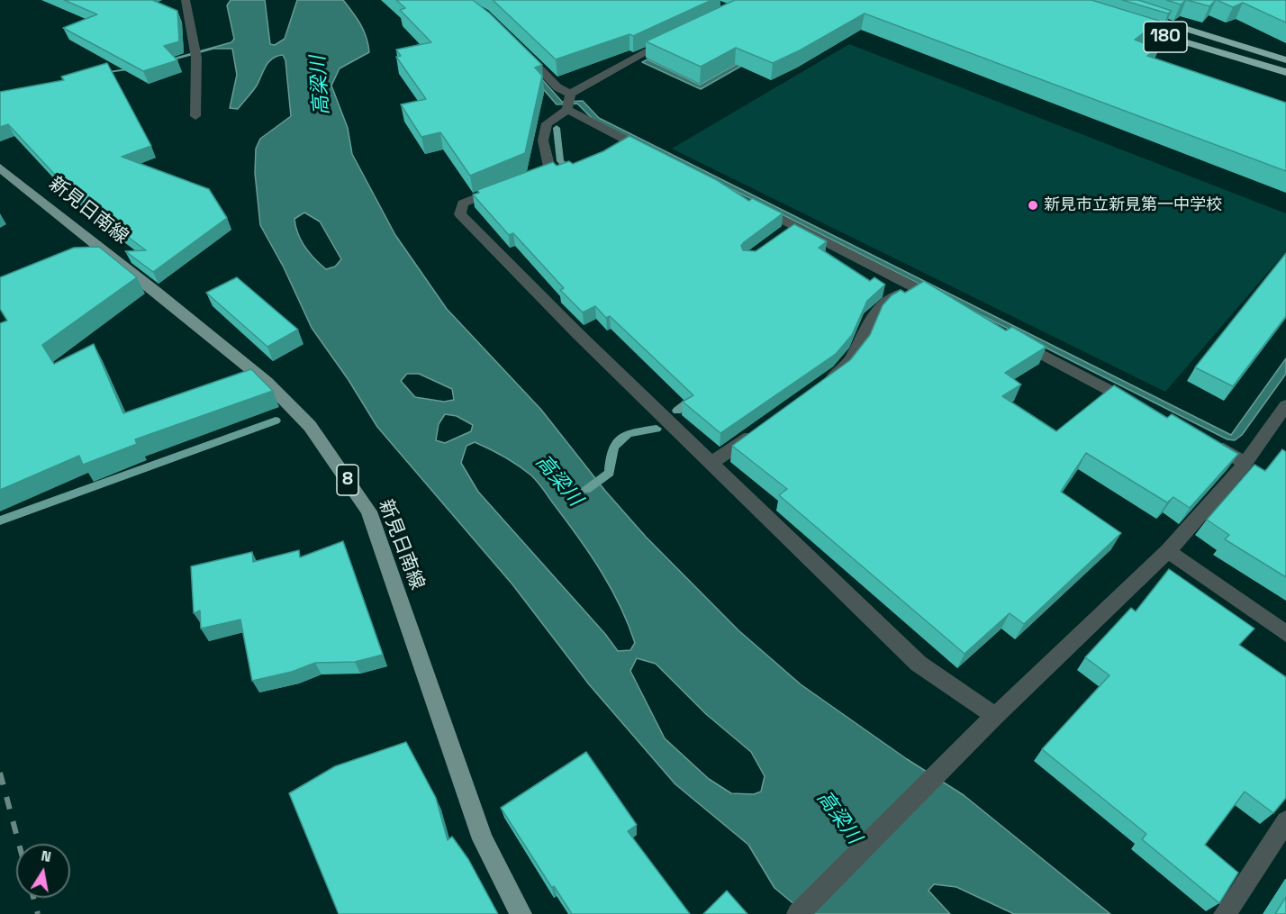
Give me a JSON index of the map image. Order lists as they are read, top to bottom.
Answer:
{
  "streets": {
    "highway": ["180"],
    "main road": ["新見日南線", "8"]
  },
  "water": ["高梁川"],
  "places": ["新見市立新見第一中学校"],
  "north": "top"
}
